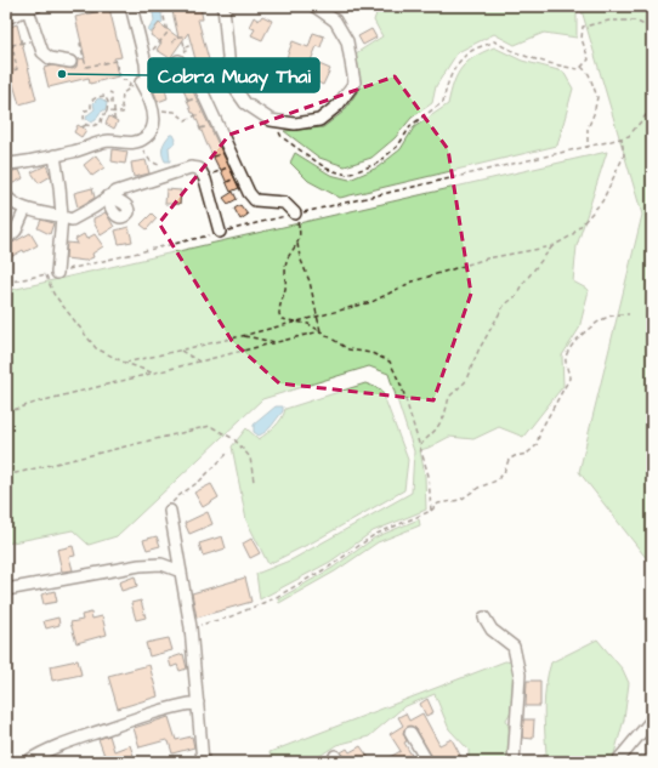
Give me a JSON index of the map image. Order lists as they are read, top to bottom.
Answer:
{
  "places": ["Cobra Muay Thai"]
}
